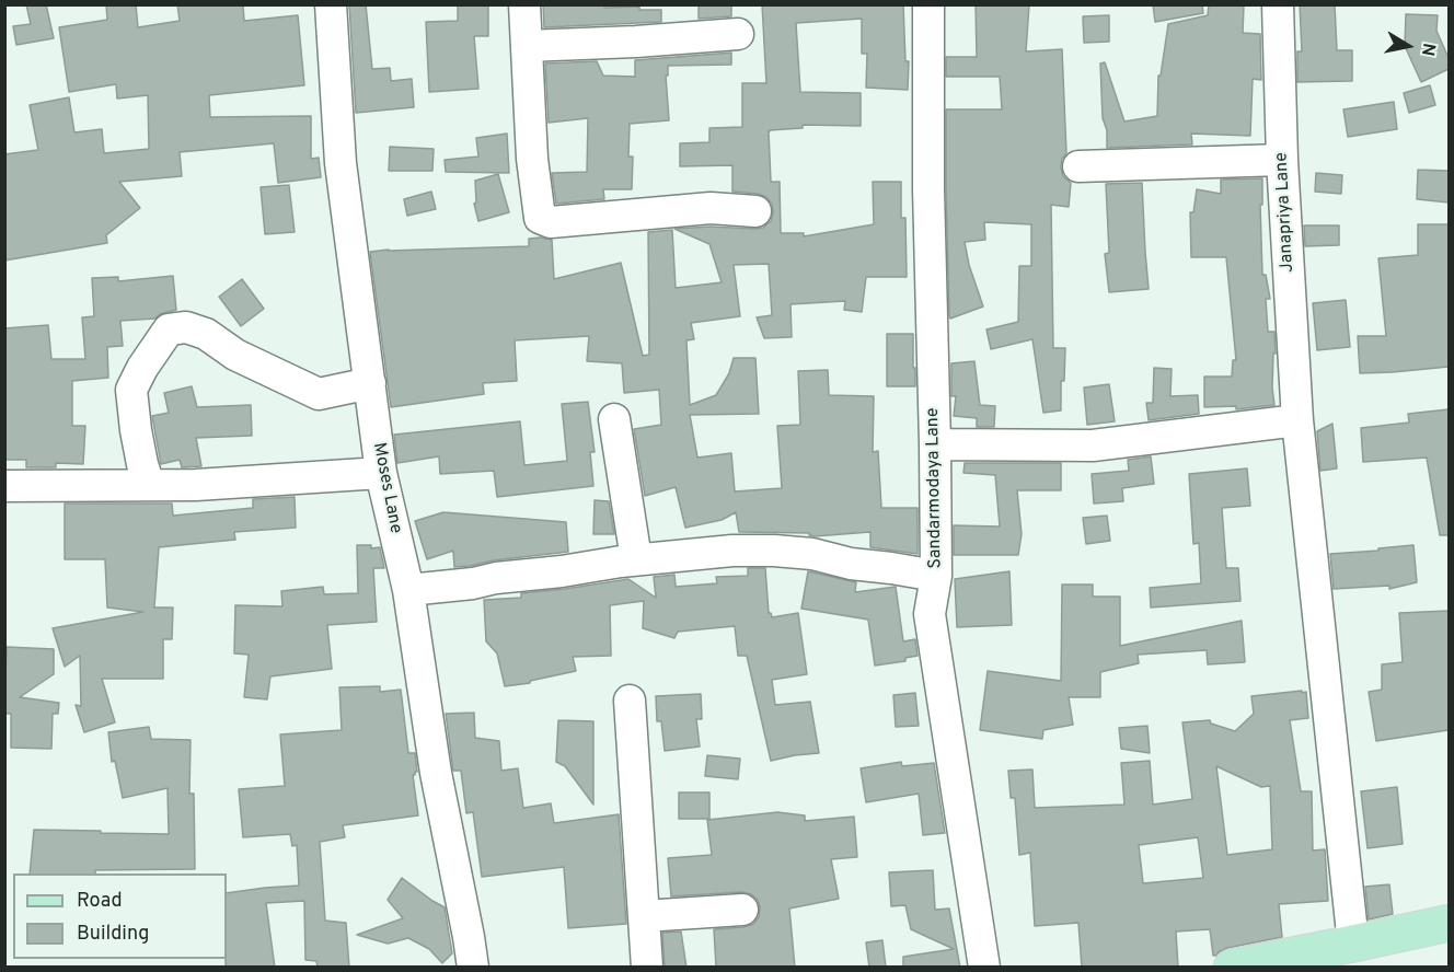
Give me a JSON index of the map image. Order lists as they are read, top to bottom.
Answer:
{
  "streets": {
    "street": ["Janapriya Lane", "Moses Lane", "Sandarmodaya Lane"]
  },
  "legend": ["Road", "Building"],
  "north": "right"
}
